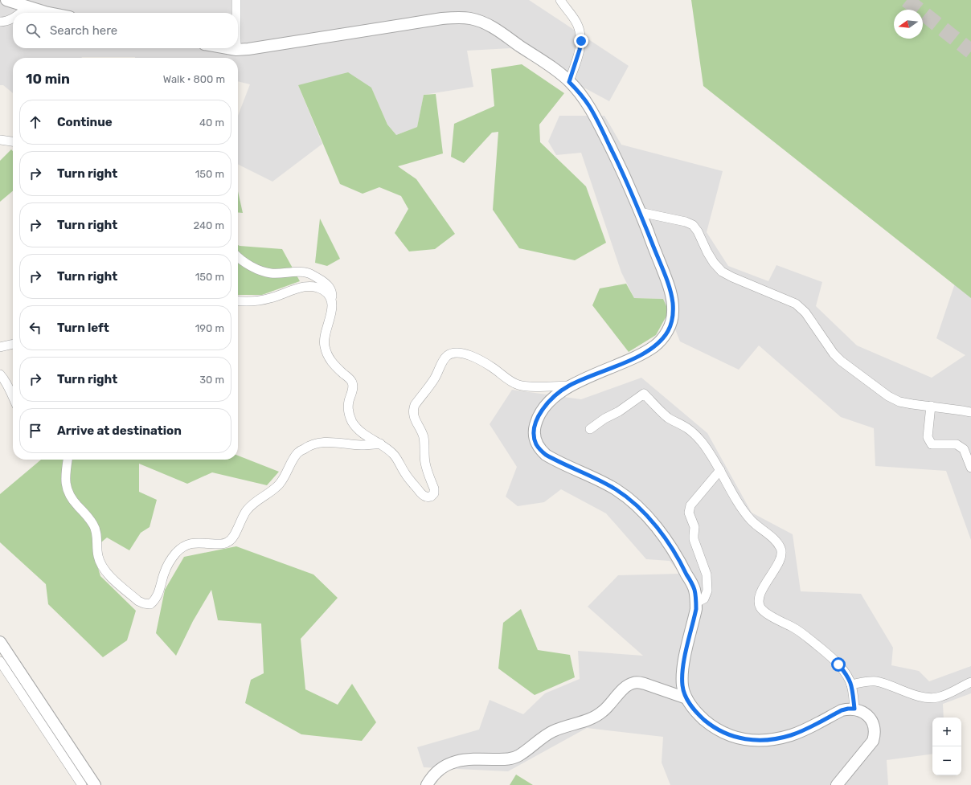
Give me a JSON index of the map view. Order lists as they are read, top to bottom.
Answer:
{
  "north": "left",
  "page": {
    "search": "Search here",
    "heading": ["10 min", "Walk · 800 m"],
    "list": [
      ["Continue", "40 m"],
      ["Turn right", "150 m"],
      ["Turn right", "240 m"],
      ["Turn right", "150 m"],
      ["Turn left", "190 m"],
      ["Turn right", "30 m"],
      "Arrive at destination"
    ],
    "map_buttons": ["+", "−"]
  }
}
